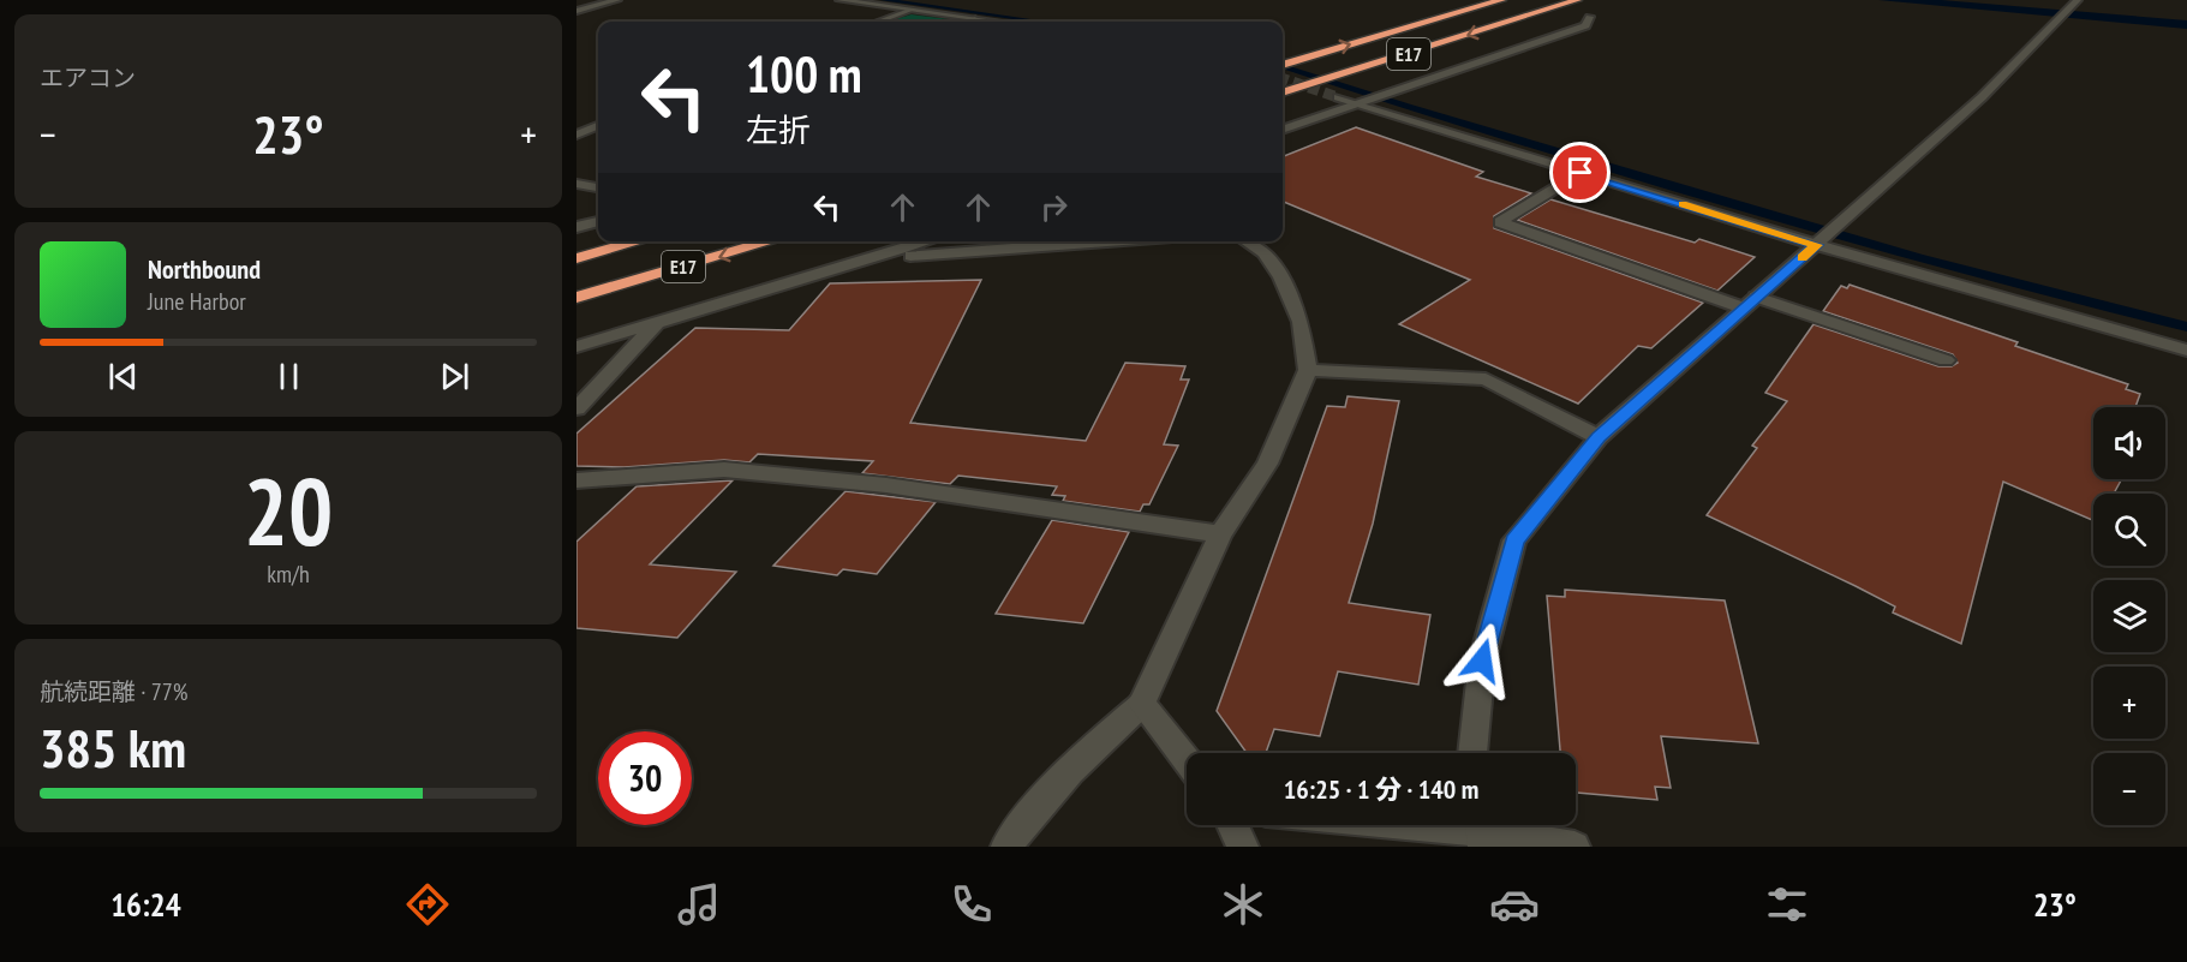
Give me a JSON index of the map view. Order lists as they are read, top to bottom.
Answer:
{
  "streets": {
    "highway": ["E17"]
  },
  "page": {
    "tile": [
      "エアコン",
      ["20", "km/h"],
      ["航続距離 · 77%", "385 km"]
    ],
    "turn": ["100 m", "左折"],
    "heat": ["−", "23°", "+"],
    "song": ["Northbound", "June Harbor"],
    "map_buttons": ["+", "−"],
    "limit": "30",
    "trip": "16:25 · 1 分 · 140 m",
    "tabs": ["16:24", "23°"]
  }
}
